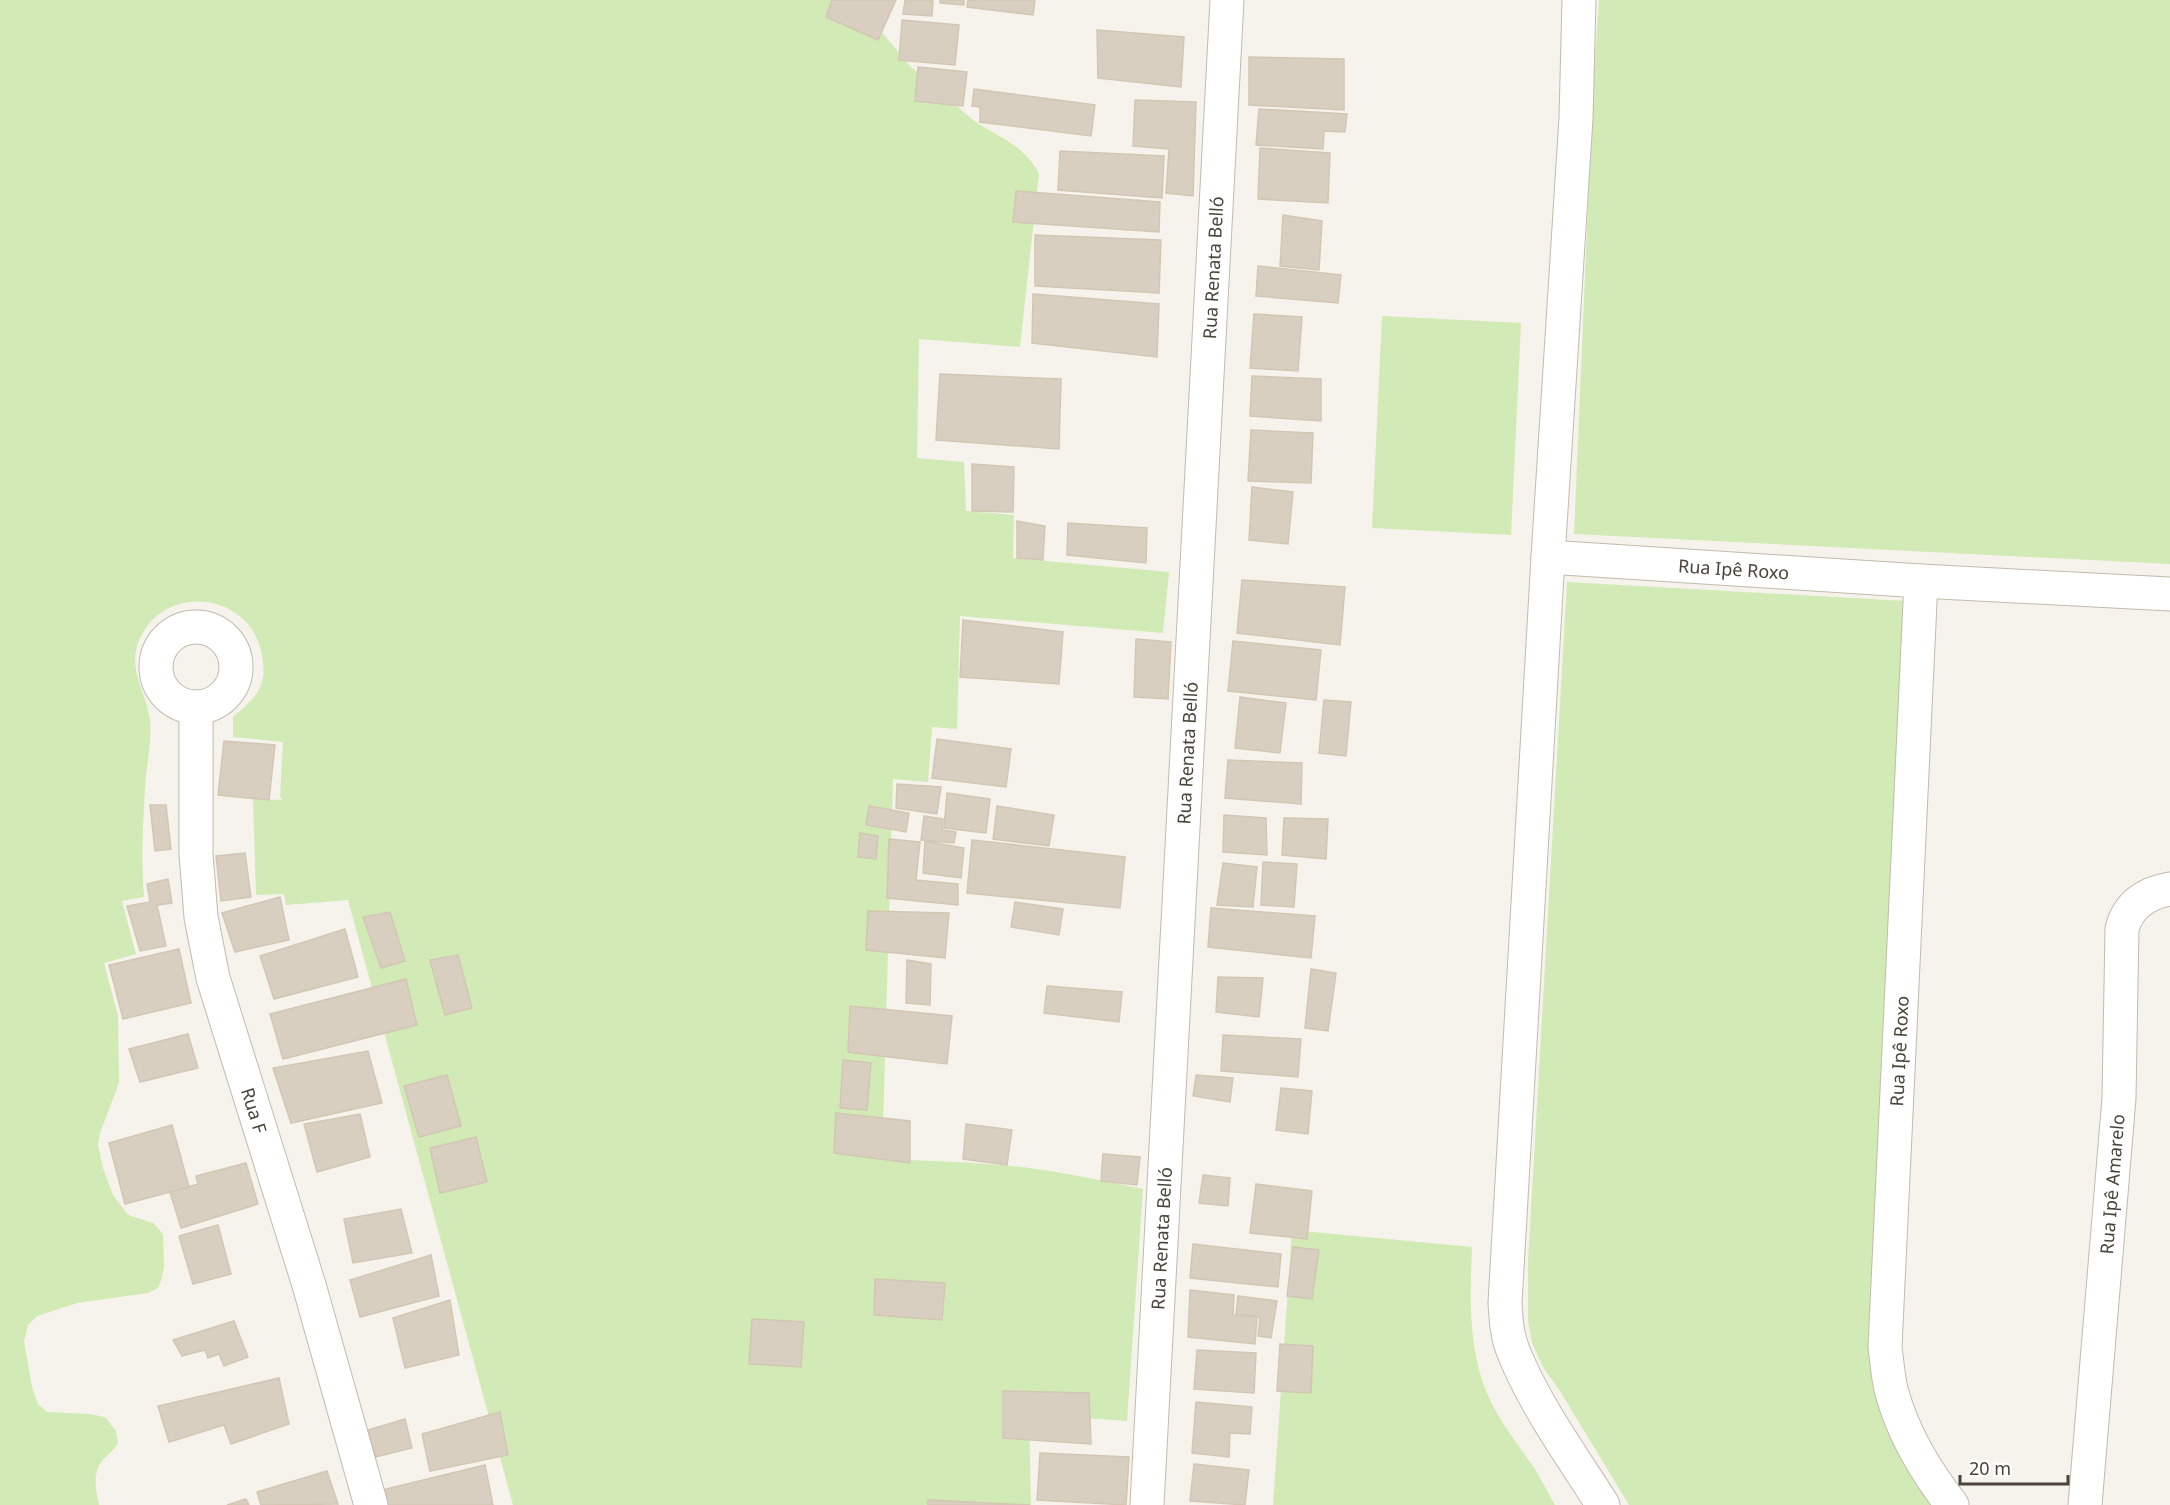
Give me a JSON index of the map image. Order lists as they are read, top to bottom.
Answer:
{
  "streets": {
    "street": [
      "Rua Renata Belló",
      "Rua Ipê Roxo",
      "Rua F",
      "Rua Ipê Amarelo"
    ]
  },
  "scale_bar": "20 m"
}
